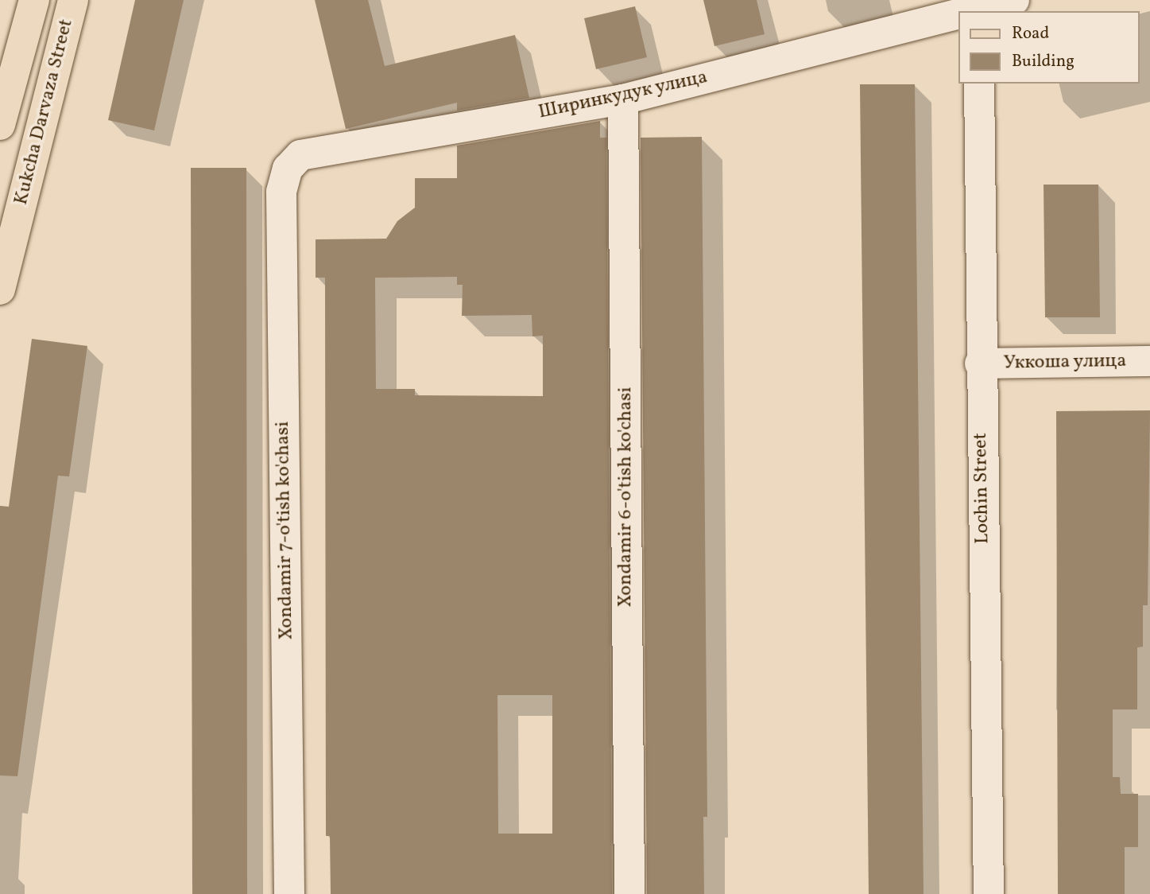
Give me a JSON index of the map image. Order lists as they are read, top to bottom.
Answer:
{
  "streets": {
    "main road": ["Kukcha Darvaza Street"],
    "street": [
      "Ширинкудук улица",
      "Уккоша улица",
      "Lochin Street",
      "Xondamir 6-o'tish ko'chasi",
      "Xondamir 7-o'tish ko'chasi"
    ]
  },
  "crossings": [
    ["Ширинкудук улица", "Xondamir 6-o'tish ko'chasi"],
    ["Ширинкудук улица", "Xondamir 7-o'tish ko'chasi"],
    ["Уккоша улица", "Lochin Street"]
  ],
  "legend": ["Road", "Building"]
}
